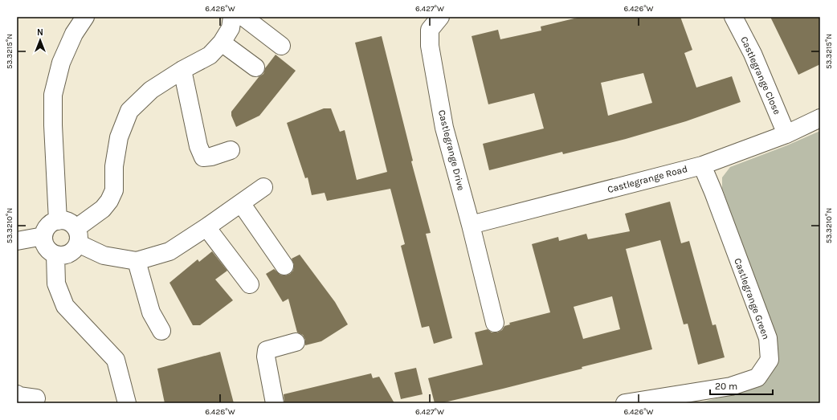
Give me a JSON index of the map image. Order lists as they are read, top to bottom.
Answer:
{
  "streets": {
    "street": [
      "Castlegrange Close",
      "Castlegrange Drive",
      "Castlegrange Road",
      "Castlegrange Green"
    ]
  },
  "crossings": [
    ["Castlegrange Close", "Castlegrange Road"],
    ["Castlegrange Drive", "Castlegrange Road"],
    ["Castlegrange Road", "Castlegrange Green"]
  ],
  "scale_bar": "20 m",
  "north": "top",
  "coordinates": [
    "6.428°W",
    "6.427°W",
    "6.426°W",
    "53.3215°N",
    "53.3210°N"
  ]
}
